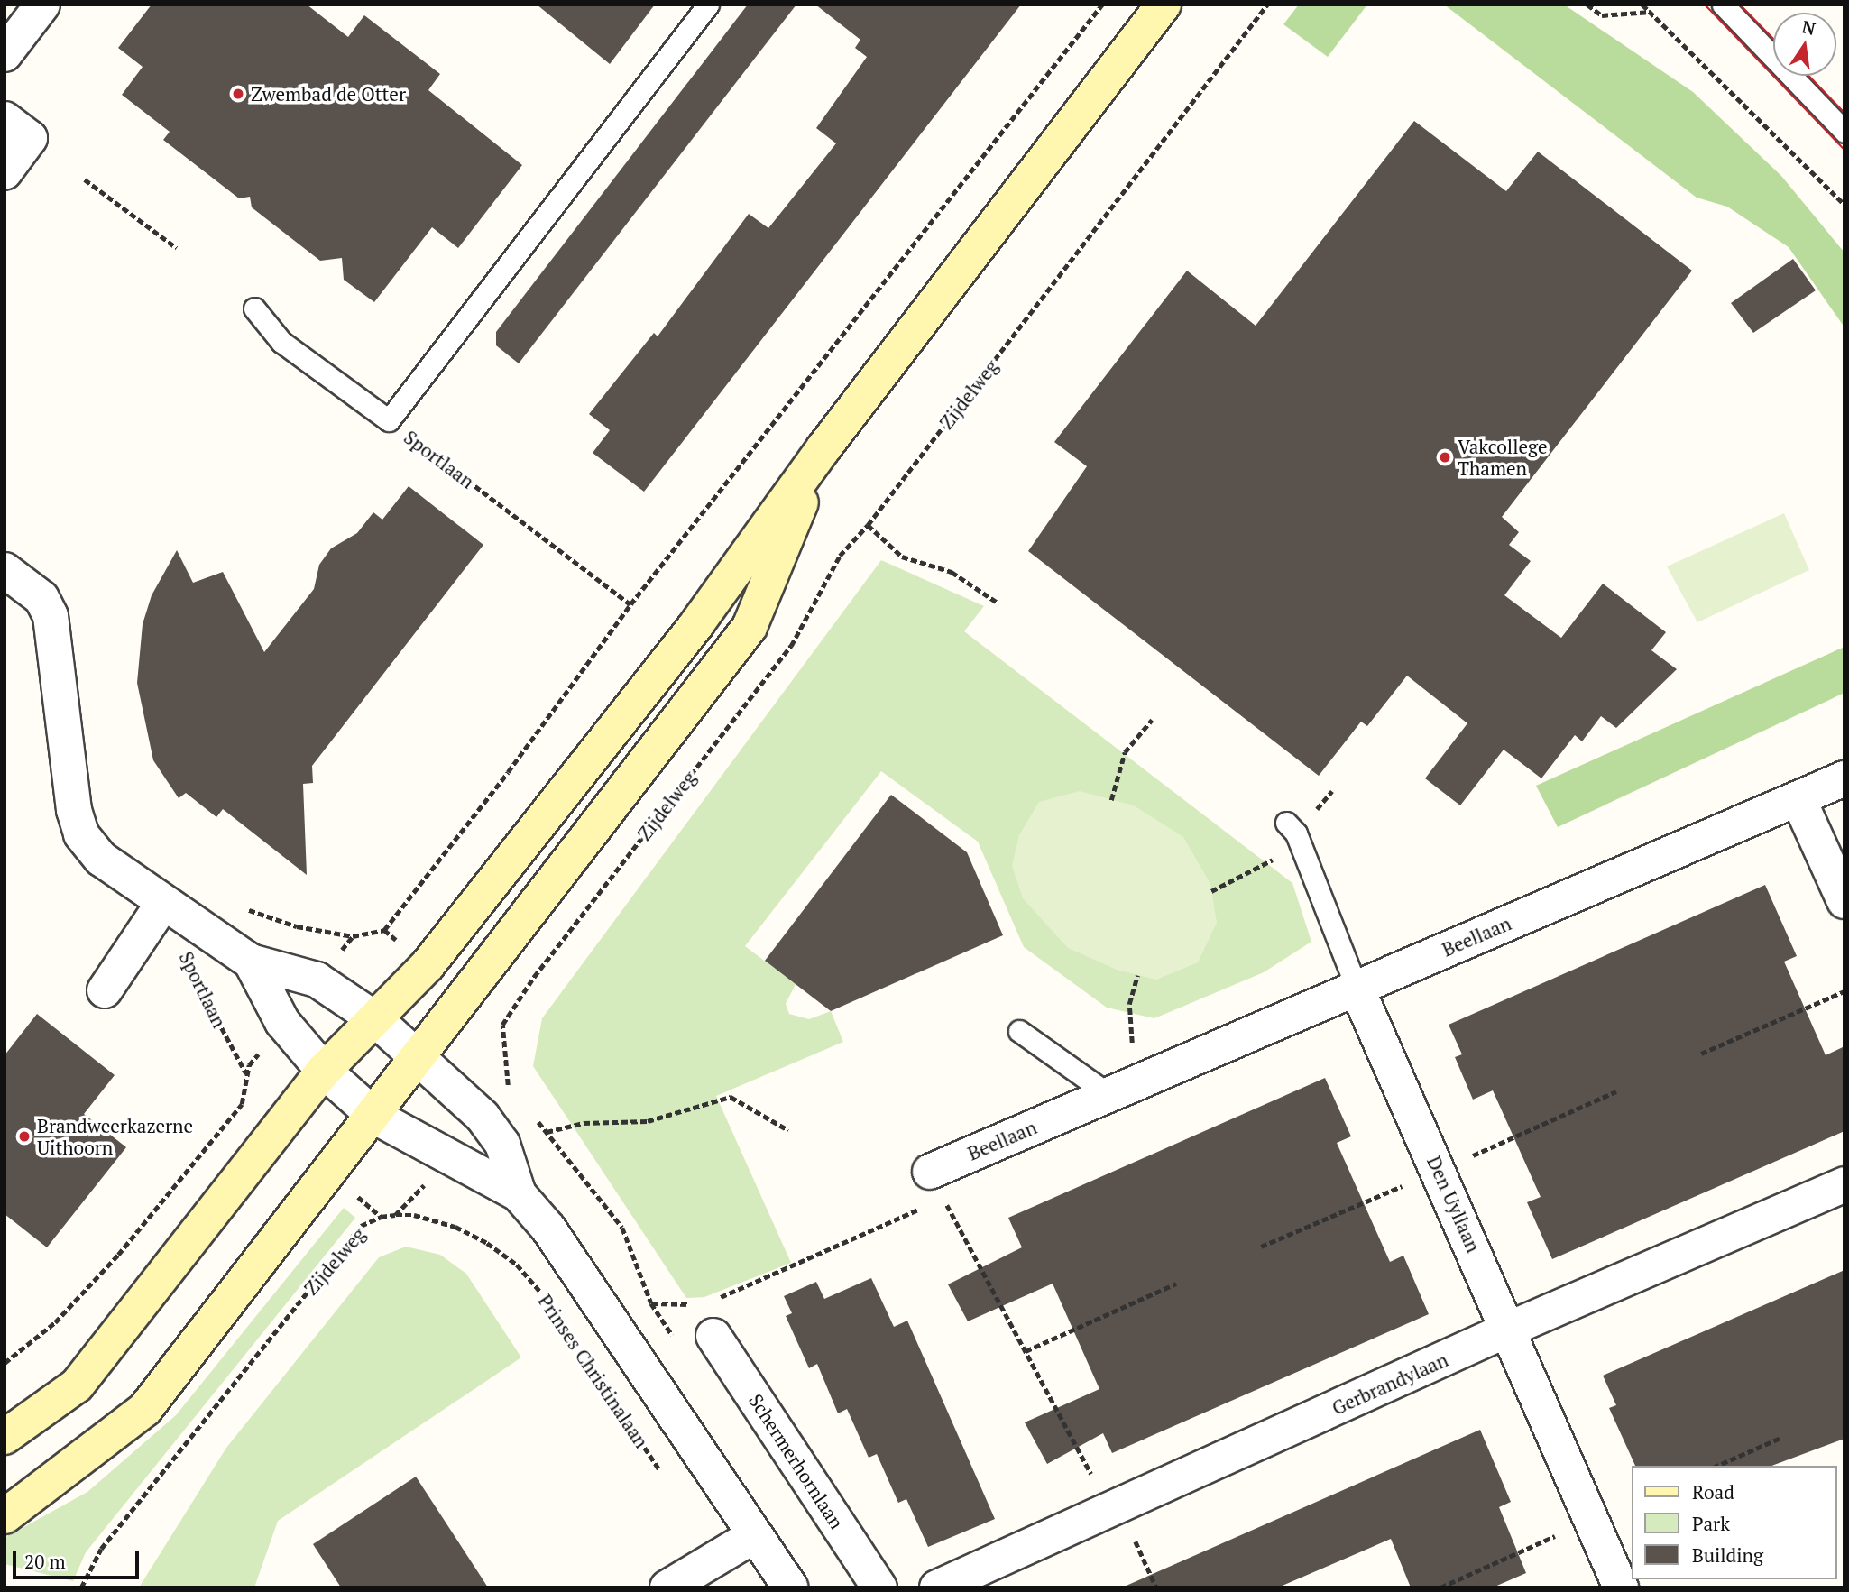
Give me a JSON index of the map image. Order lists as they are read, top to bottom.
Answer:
{
  "streets": {
    "street": [
      "Sportlaan",
      "Beellaan",
      "Den Uyllaan",
      "Gerbrandylaan",
      "Schermerhornlaan"
    ],
    "path": ["Zijdelweg", "Prinses Christinalaan"]
  },
  "crossings": [
    ["Zijdelweg", "Prinses Christinalaan"],
    ["Beellaan", "Den Uyllaan"],
    ["Den Uyllaan", "Gerbrandylaan"]
  ],
  "places": ["Zwembad de Otter", "Vakcollege Thamen", "Brandweerkazerne Uithoorn"],
  "legend": ["Road", "Park", "Building"],
  "scale_bar": "20 m",
  "north": "top"
}
